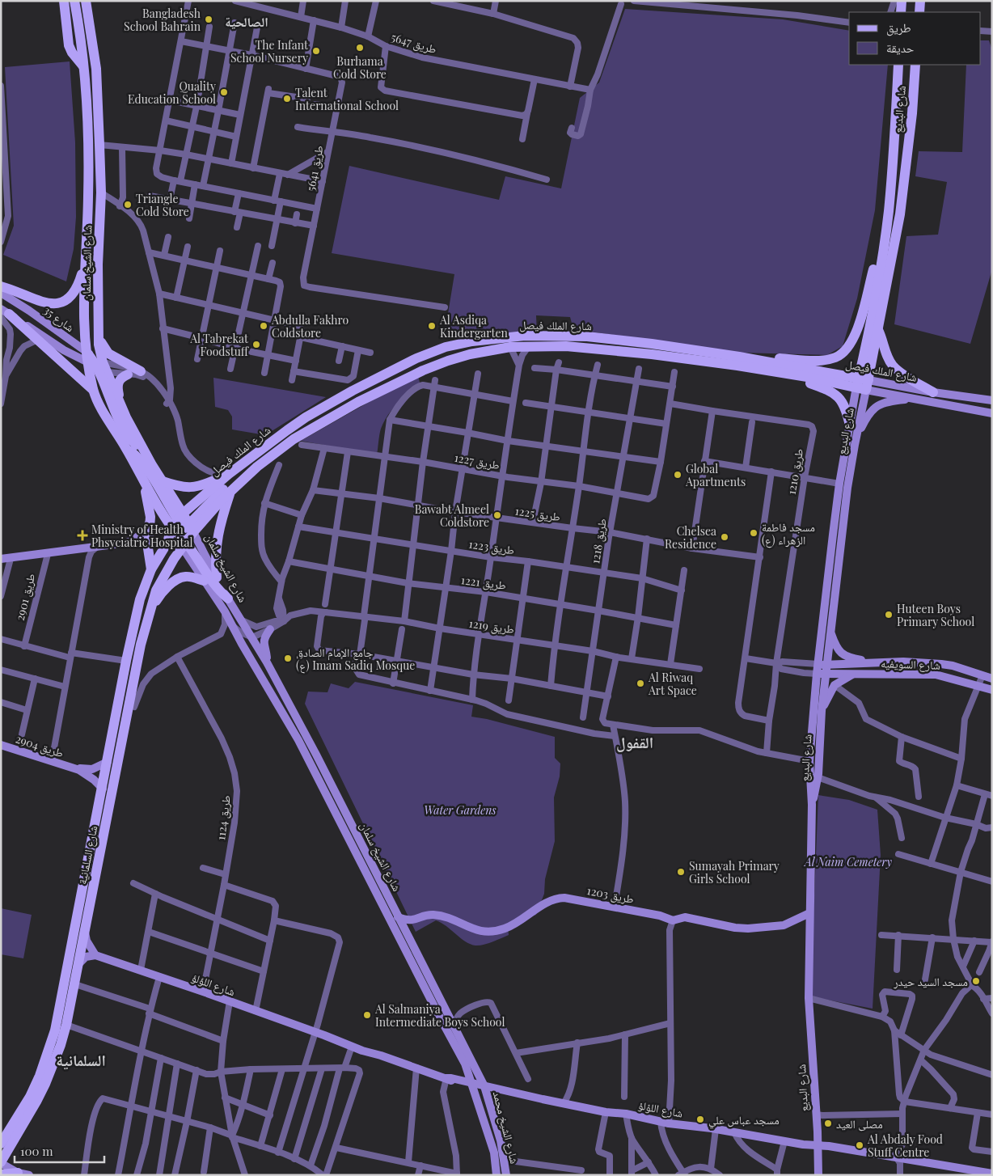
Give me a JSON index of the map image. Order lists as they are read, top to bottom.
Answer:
{
  "streets": {
    "main road": [
      "شارع البديع",
      "شارع الشيخ سلمان",
      "شارع الملك فيصل",
      "شارع السلمانية"
    ],
    "street": [
      "طريق 5647",
      "طريق 5641",
      "شارع 35",
      "طريق 1227",
      "طريق 1210",
      "طريق 1225",
      "طريق 1218",
      "طريق 1223",
      "طريق 1221",
      "طريق 2901",
      "طريق 1219",
      "شارع السويفيه",
      "طريق 2904",
      "طريق 1124",
      "طريق 1203",
      "شارع اللؤلؤ",
      "شارع الشيخ محمد"
    ]
  },
  "crossings": [
    ["شارع البديع", "شارع الملك فيصل"],
    ["شارع البديع", "شارع السويفيه"],
    ["شارع البديع", "طريق 1203"],
    ["شارع البديع", "شارع اللؤلؤ"],
    ["شارع الشيخ سلمان", "شارع 35"],
    ["شارع الشيخ سلمان", "شارع الملك فيصل"],
    ["شارع الشيخ سلمان", "طريق 1219"],
    ["شارع الشيخ سلمان", "شارع السلمانية"],
    ["شارع الشيخ سلمان", "طريق 1203"],
    ["شارع الشيخ سلمان", "شارع اللؤلؤ"],
    ["شارع الشيخ سلمان", "شارع الشيخ محمد"],
    ["شارع الملك فيصل", "شارع السلمانية"],
    ["طريق 1227", "طريق 1218"],
    ["طريق 1225", "طريق 1218"],
    ["طريق 1218", "طريق 1223"],
    ["طريق 1218", "طريق 1221"],
    ["طريق 1218", "طريق 1219"],
    ["طريق 2904", "شارع السلمانية"],
    ["طريق 1124", "شارع اللؤلؤ"],
    ["شارع اللؤلؤ", "شارع الشيخ محمد"]
  ],
  "districts": ["الصالحية", "القفول", "السلمانية"],
  "parks": ["Water Gardens", "Al Naim Cemetery"],
  "places": {
    "other": [
      "Bangladesh School Bahrain",
      "Burhama Cold Store",
      "The Infant School Nursery",
      "Quality Education School",
      "Talent International School",
      "Triangle Cold Store",
      "Abdulla Fakhro Coldstore",
      "Al Asdiqa Kindergarten",
      "Al Tabrekat Foodstuff",
      "Global Apartments",
      "Bawabt Almeel Coldstore",
      "مسجد فاطمة الزهراء (ع)",
      "Chelsea Residence",
      "Huteen Boys Primary School",
      "جامع الإمام الصادق (ع) Imam Sadiq Mosque",
      "Al Riwaq Art Space",
      "Sumayah Primary Girls School",
      "مسجد السيد حيدر",
      "Al Salmaniya Intermediate Boys School",
      "مسجد عباس علي",
      "مصلى العيد",
      "Al Abdaly Food Stuff Centre"
    ],
    "health": ["Ministry of Health Phsyciatric Hospital"]
  },
  "legend": ["طريق", "حديقة"],
  "scale_bar": "100 m"
}
